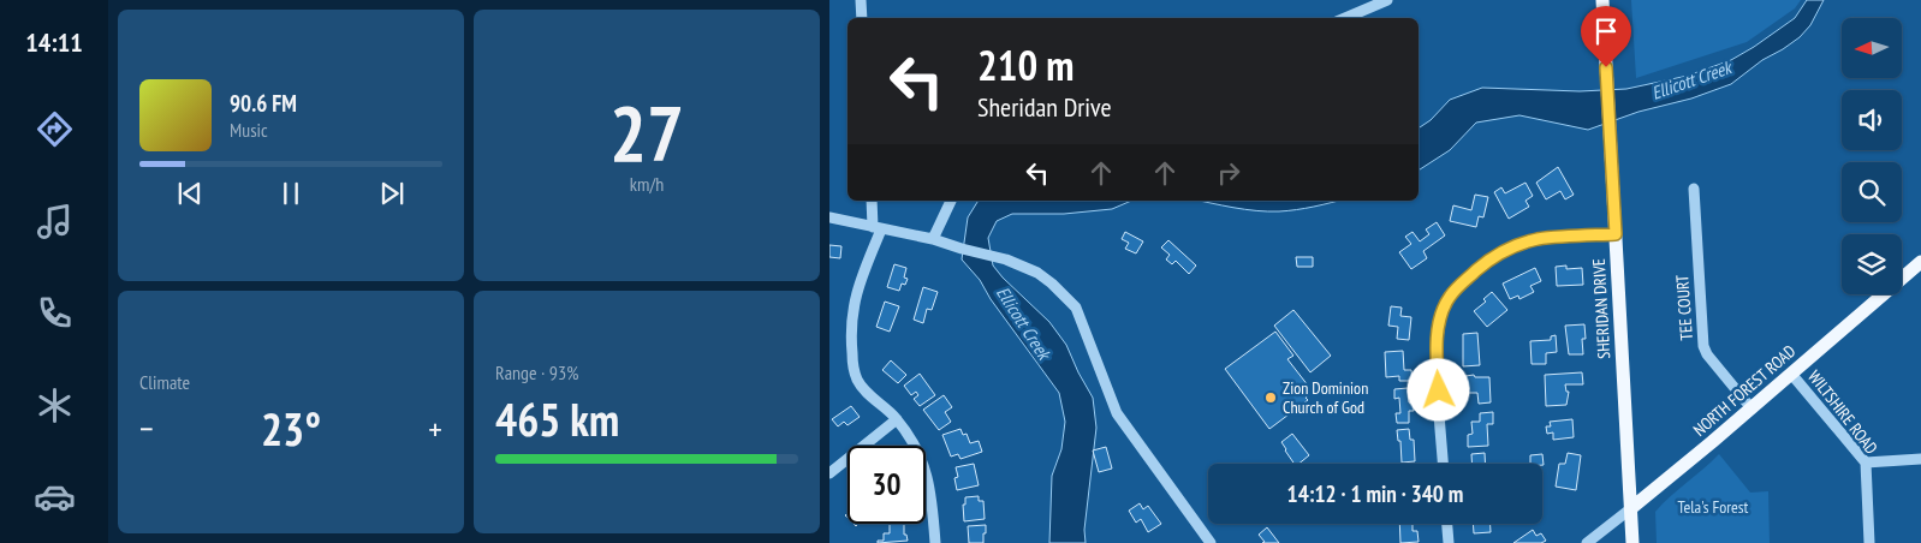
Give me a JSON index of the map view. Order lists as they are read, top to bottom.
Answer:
{
  "streets": {
    "main road": ["SHERIDAN DRIVE", "NORTH FOREST ROAD"],
    "street": ["TEE COURT", "WILTSHIRE ROAD"]
  },
  "crossings": [
    ["TEE COURT", "NORTH FOREST ROAD"],
    ["SHERIDAN DRIVE", "NORTH FOREST ROAD"],
    ["NORTH FOREST ROAD", "WILTSHIRE ROAD"]
  ],
  "water": ["Ellicott Creek"],
  "parks": ["Tela's Forest"],
  "places": ["Zion Dominion Church of God"],
  "north": "left",
  "page": {
    "tabs": "14:11",
    "tile": [
      ["27", "km/h"],
      "Climate",
      ["Range · 93%", "465 km"]
    ],
    "turn": ["210 m", "Sheridan Drive"],
    "song": ["90.6 FM", "Music"],
    "heat": ["−", "23°", "+"],
    "limit": "30",
    "trip": "14:12 · 1 min · 340 m"
  }
}
